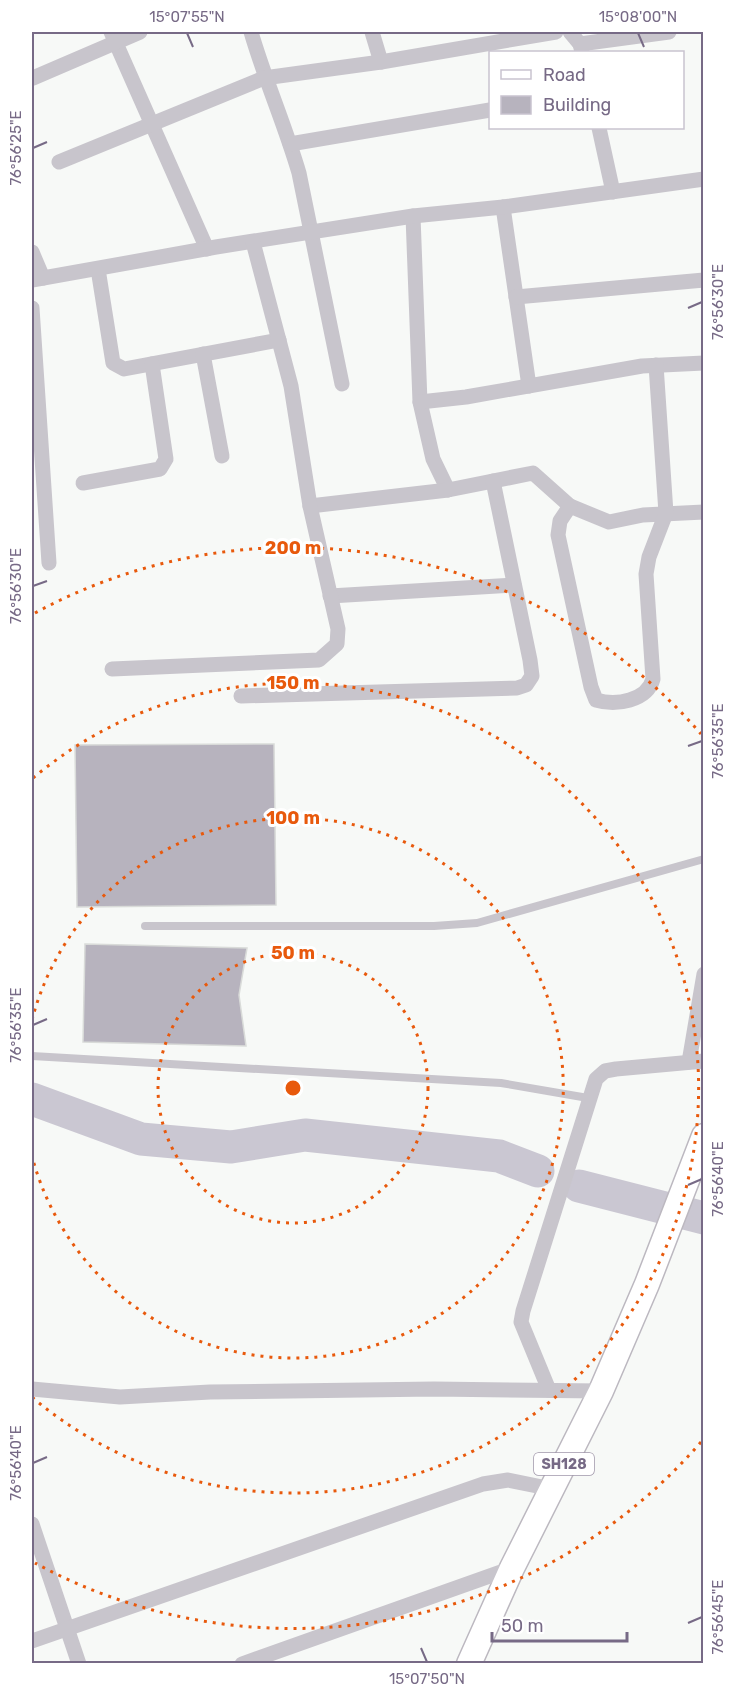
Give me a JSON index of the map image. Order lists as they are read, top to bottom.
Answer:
{
  "streets": {
    "main road": ["SH128"]
  },
  "legend": ["Road", "Building"],
  "scale_bar": "50 m",
  "coordinates": [
    "15°07'55\"N",
    "15°08'00\"N",
    "76°56'25\"E",
    "76°56'30\"E",
    "76°56'35\"E",
    "76°56'40\"E",
    "76°56'45\"E",
    "15°07'50\"N"
  ],
  "rings": [
    "200 m",
    "150 m",
    "100 m",
    "50 m"
  ]
}
